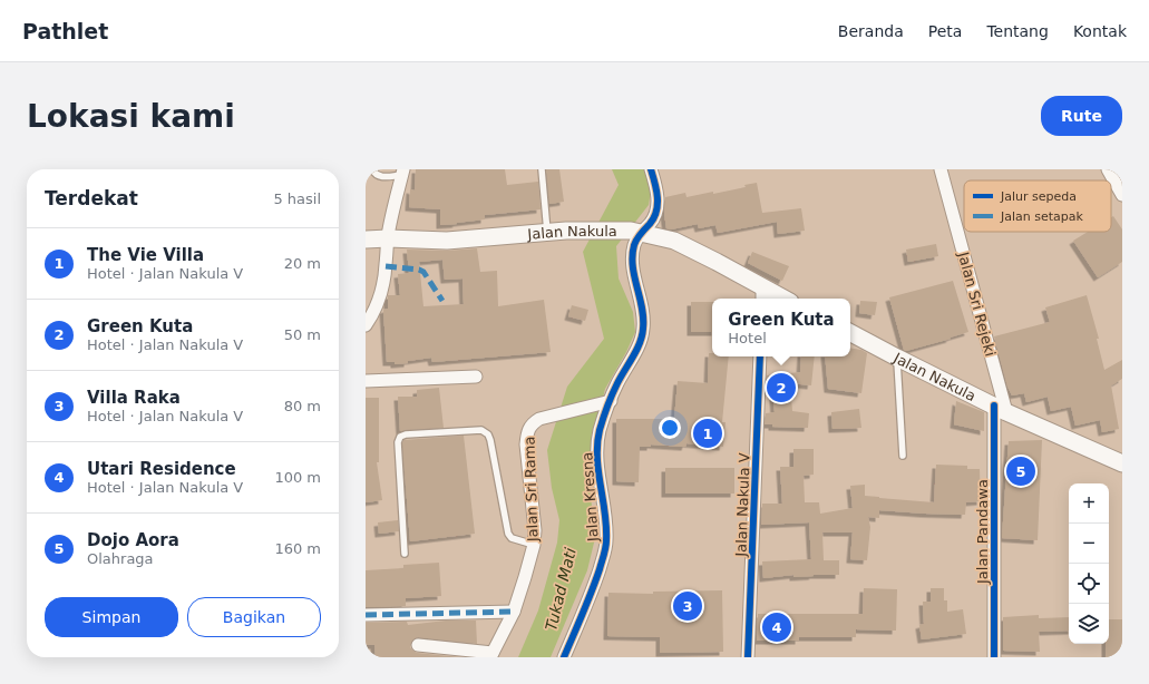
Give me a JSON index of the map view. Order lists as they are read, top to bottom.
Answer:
{
  "streets": {
    "main road": ["Jalan Nakula"],
    "street": [
      "Jalan Sri Rejeki",
      "Jalan Sri Rama",
      "Jalan Kresna",
      "Jalan Nakula V",
      "Jalan Pandawa"
    ]
  },
  "crossings": [
    ["Jalan Nakula", "Jalan Sri Rejeki"],
    ["Jalan Nakula", "Jalan Kresna"],
    ["Jalan Nakula", "Jalan Pandawa"],
    ["Jalan Sri Rejeki", "Jalan Pandawa"],
    ["Jalan Sri Rama", "Jalan Kresna"]
  ],
  "water": ["Tukad Mati"],
  "legend": ["Jalur sepeda", "Jalan setapak"],
  "page": {
    "header": "Pathlet",
    "nav": [
      "Beranda",
      "Peta",
      "Tentang",
      "Kontak"
    ],
    "buttons": [
      "Rute",
      ["Simpan", "Bagikan"]
    ],
    "title": "Lokasi kami",
    "heading": ["Terdekat", "5 hasil"],
    "list": [
      {
        "mark": "1",
        "name": "The Vie Villa",
        "note": "Hotel · Jalan Nakula V",
        "value": "20 m"
      },
      {
        "mark": "2",
        "name": "Green Kuta",
        "note": "Hotel · Jalan Nakula V",
        "value": "50 m"
      },
      {
        "mark": "3",
        "name": "Villa Raka",
        "note": "Hotel · Jalan Nakula V",
        "value": "80 m"
      },
      {
        "mark": "4",
        "name": "Utari Residence",
        "note": "Hotel · Jalan Nakula V",
        "value": "100 m"
      },
      {
        "mark": "5",
        "name": "Dojo Aora",
        "note": "Olahraga",
        "value": "160 m"
      }
    ],
    "popup": ["Green Kuta", "Hotel"],
    "pins": [
      "2",
      "1",
      "5",
      "3",
      "4"
    ],
    "map_buttons": ["+", "−"]
  }
}
